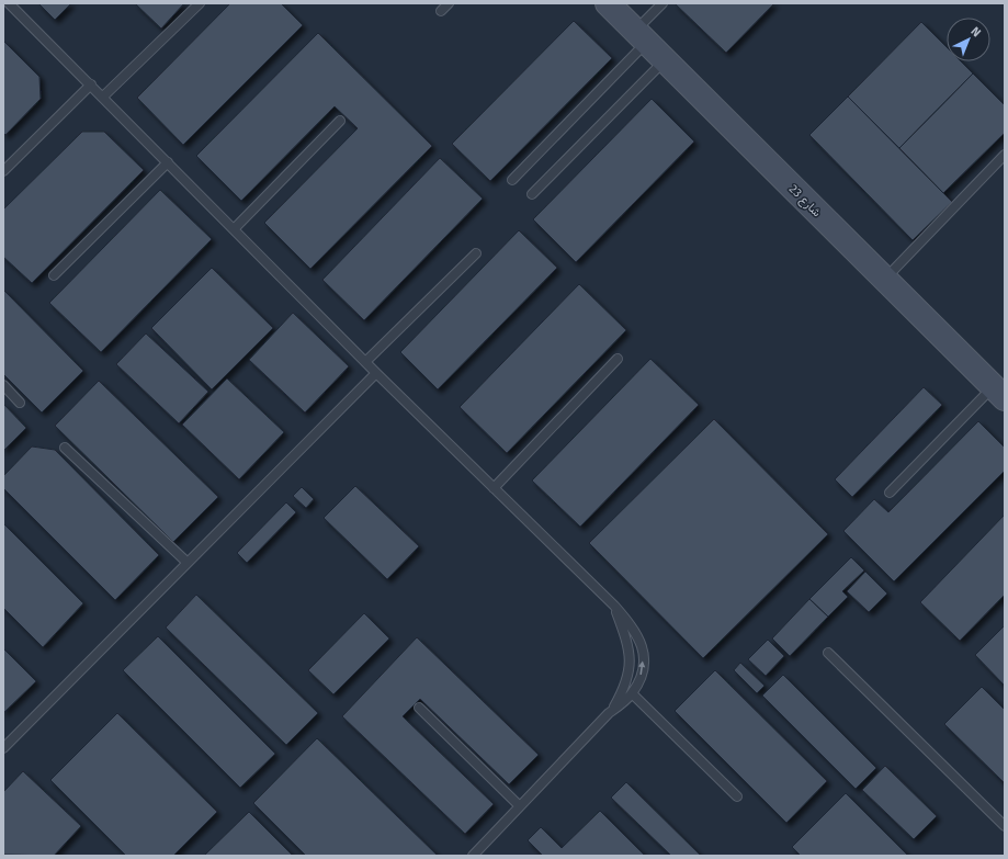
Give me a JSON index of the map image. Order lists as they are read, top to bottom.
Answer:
{
  "streets": {
    "street": ["شارع 23"]
  },
  "north": "top right"
}
